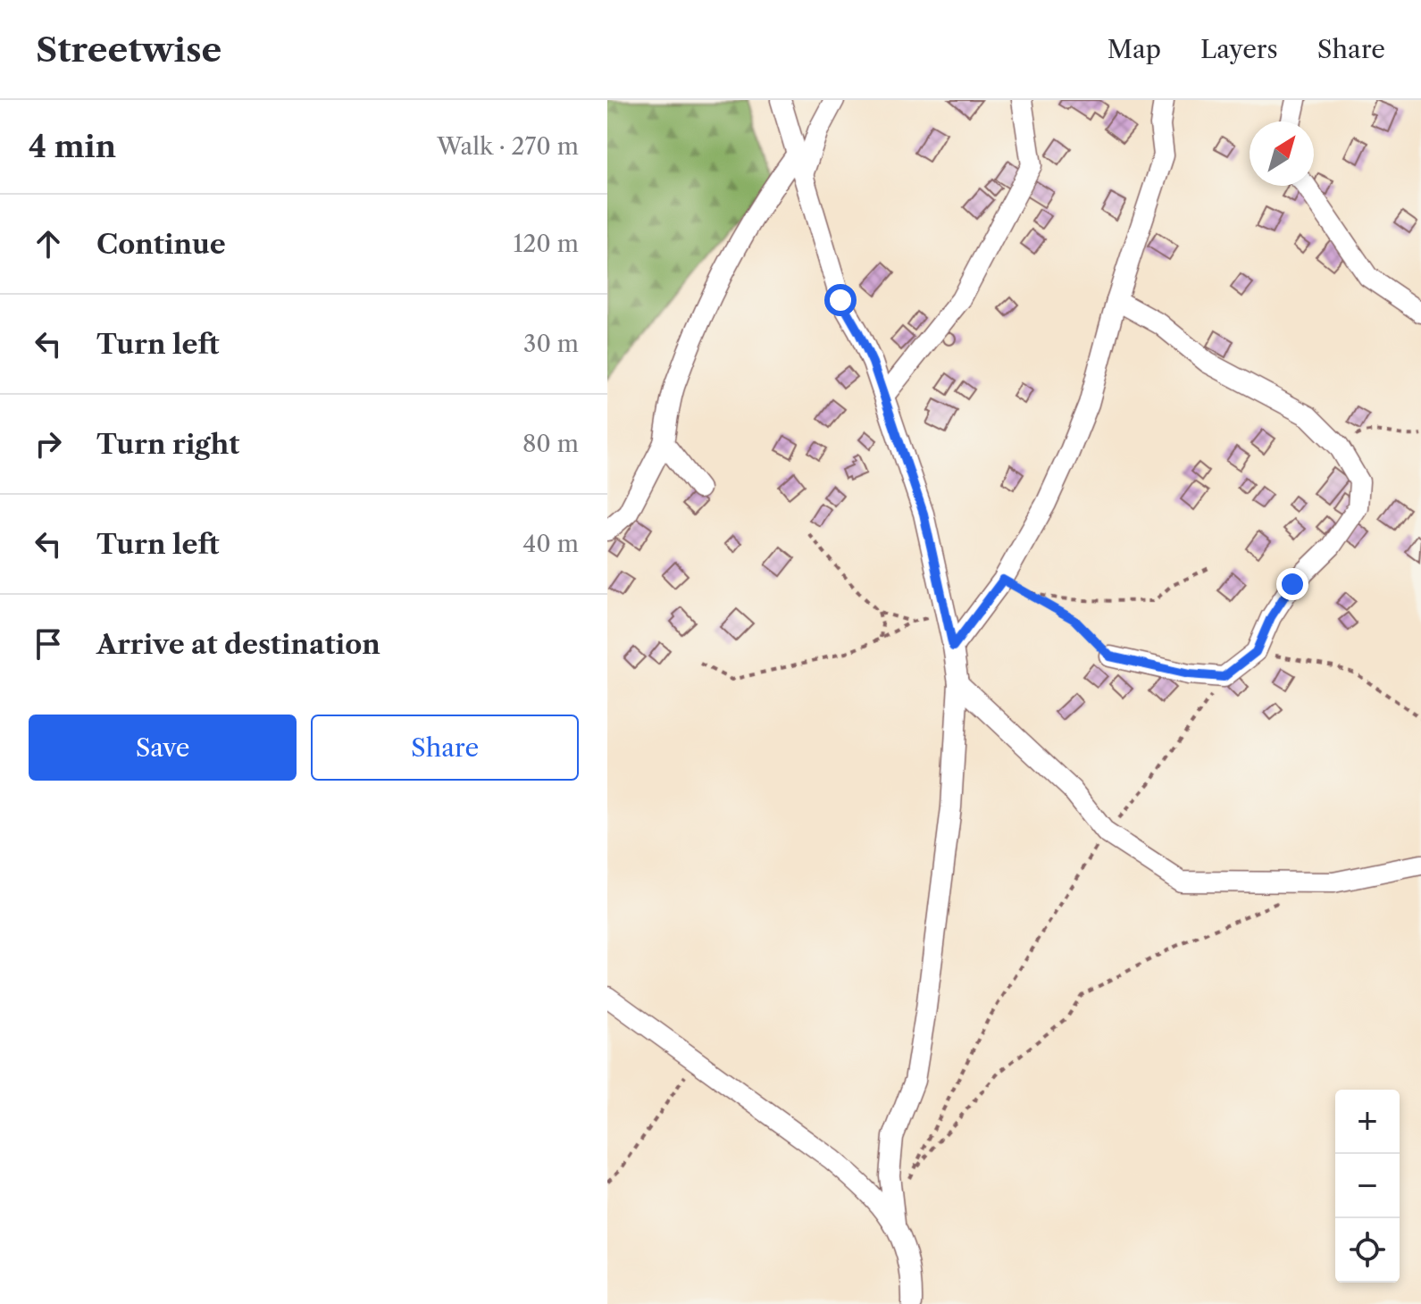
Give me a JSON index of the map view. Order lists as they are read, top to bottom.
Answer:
{
  "north": "top right",
  "page": {
    "header": "Streetwise",
    "nav": ["Map", "Layers", "Share"],
    "heading": ["4 min", "Walk · 270 m"],
    "list": [
      ["Continue", "120 m"],
      ["Turn left", "30 m"],
      ["Turn right", "80 m"],
      ["Turn left", "40 m"],
      "Arrive at destination"
    ],
    "buttons": ["Save", "Share"],
    "map_buttons": ["+", "−"]
  }
}
